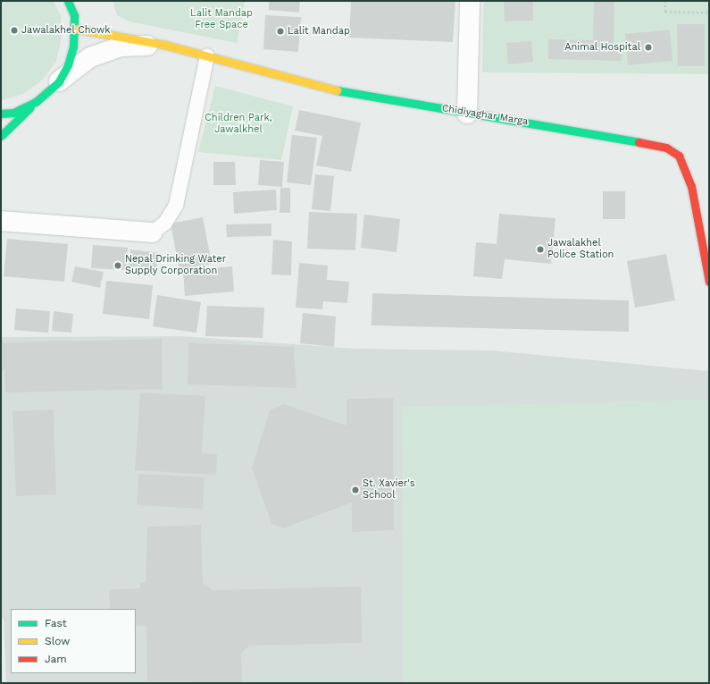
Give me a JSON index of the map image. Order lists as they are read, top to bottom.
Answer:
{
  "streets": {
    "street": ["Chidiyaghar Marga"]
  },
  "parks": ["Lalit Mandap Free Space", "Children Park, Jawalkhel"],
  "places": [
    "Jawalakhel Chowk",
    "Lalit Mandap",
    "Animal Hospital",
    "Jawalakhel Police Station",
    "Nepal Drinking Water Supply Corporation",
    "St. Xavier's School"
  ],
  "legend": ["Fast", "Slow", "Jam"]
}
